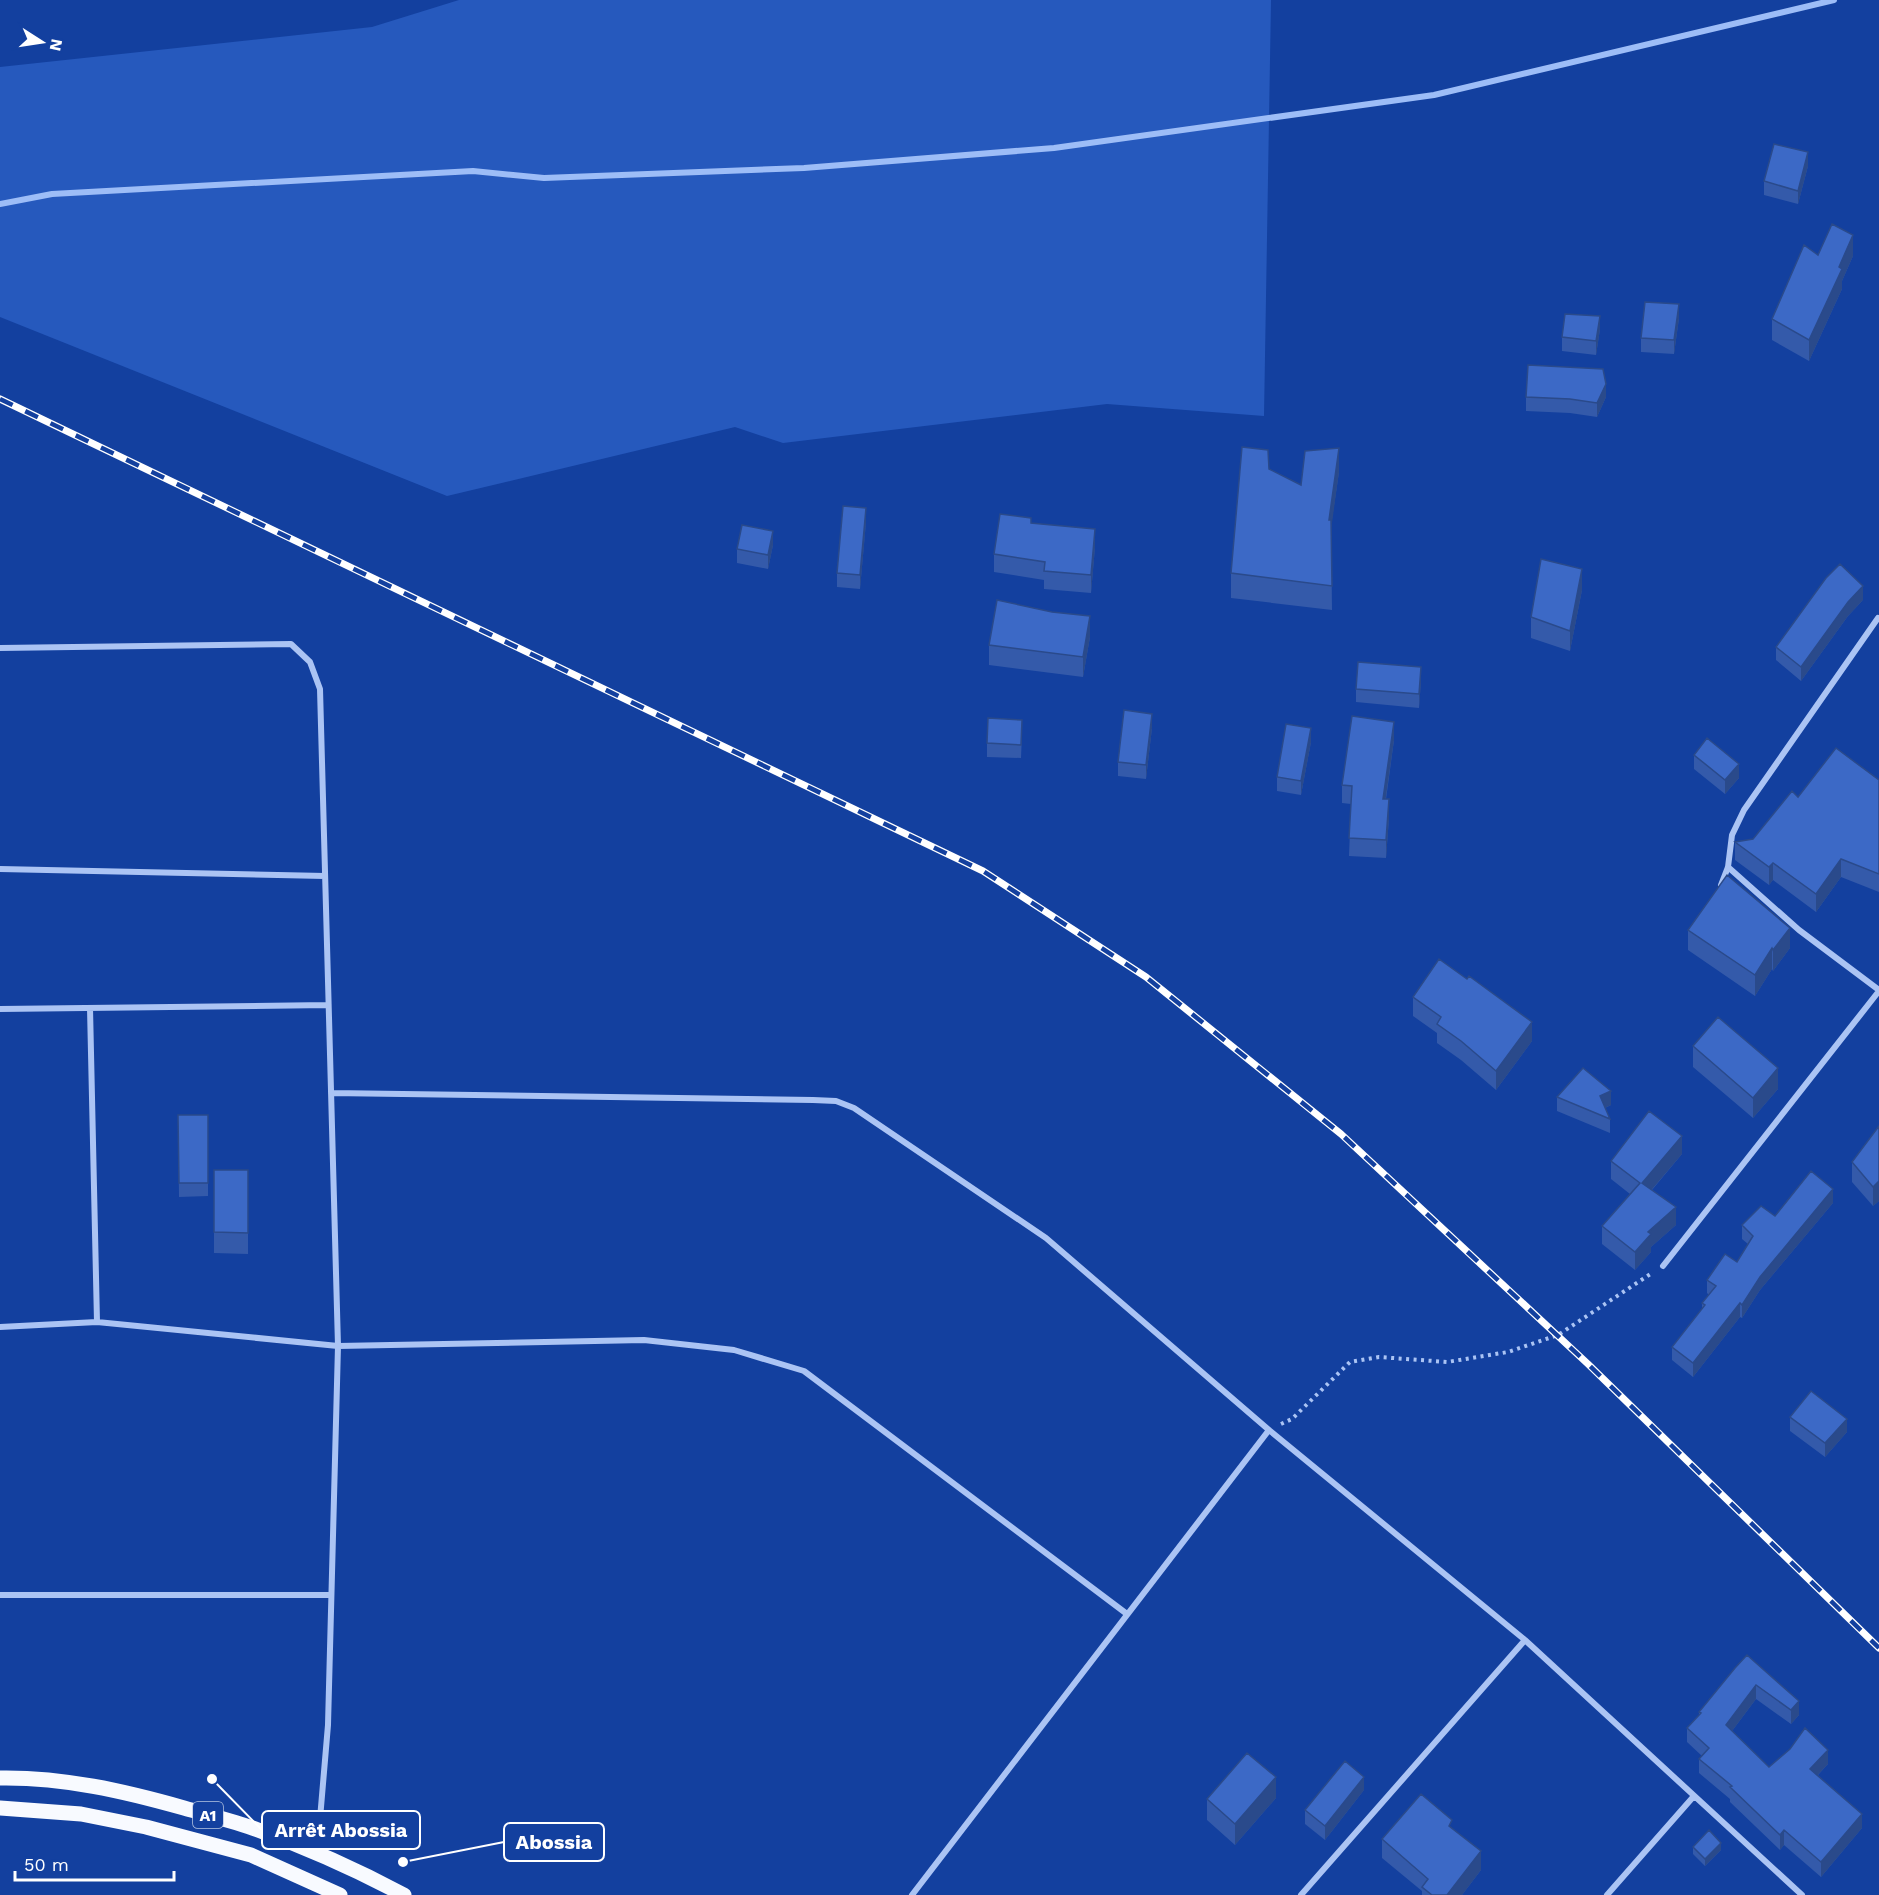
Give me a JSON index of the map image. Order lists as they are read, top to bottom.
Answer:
{
  "streets": {
    "main road": ["A1"]
  },
  "places": ["Arrêt Abossia", "Abossia"],
  "scale_bar": "50 m",
  "north": "right"
}
